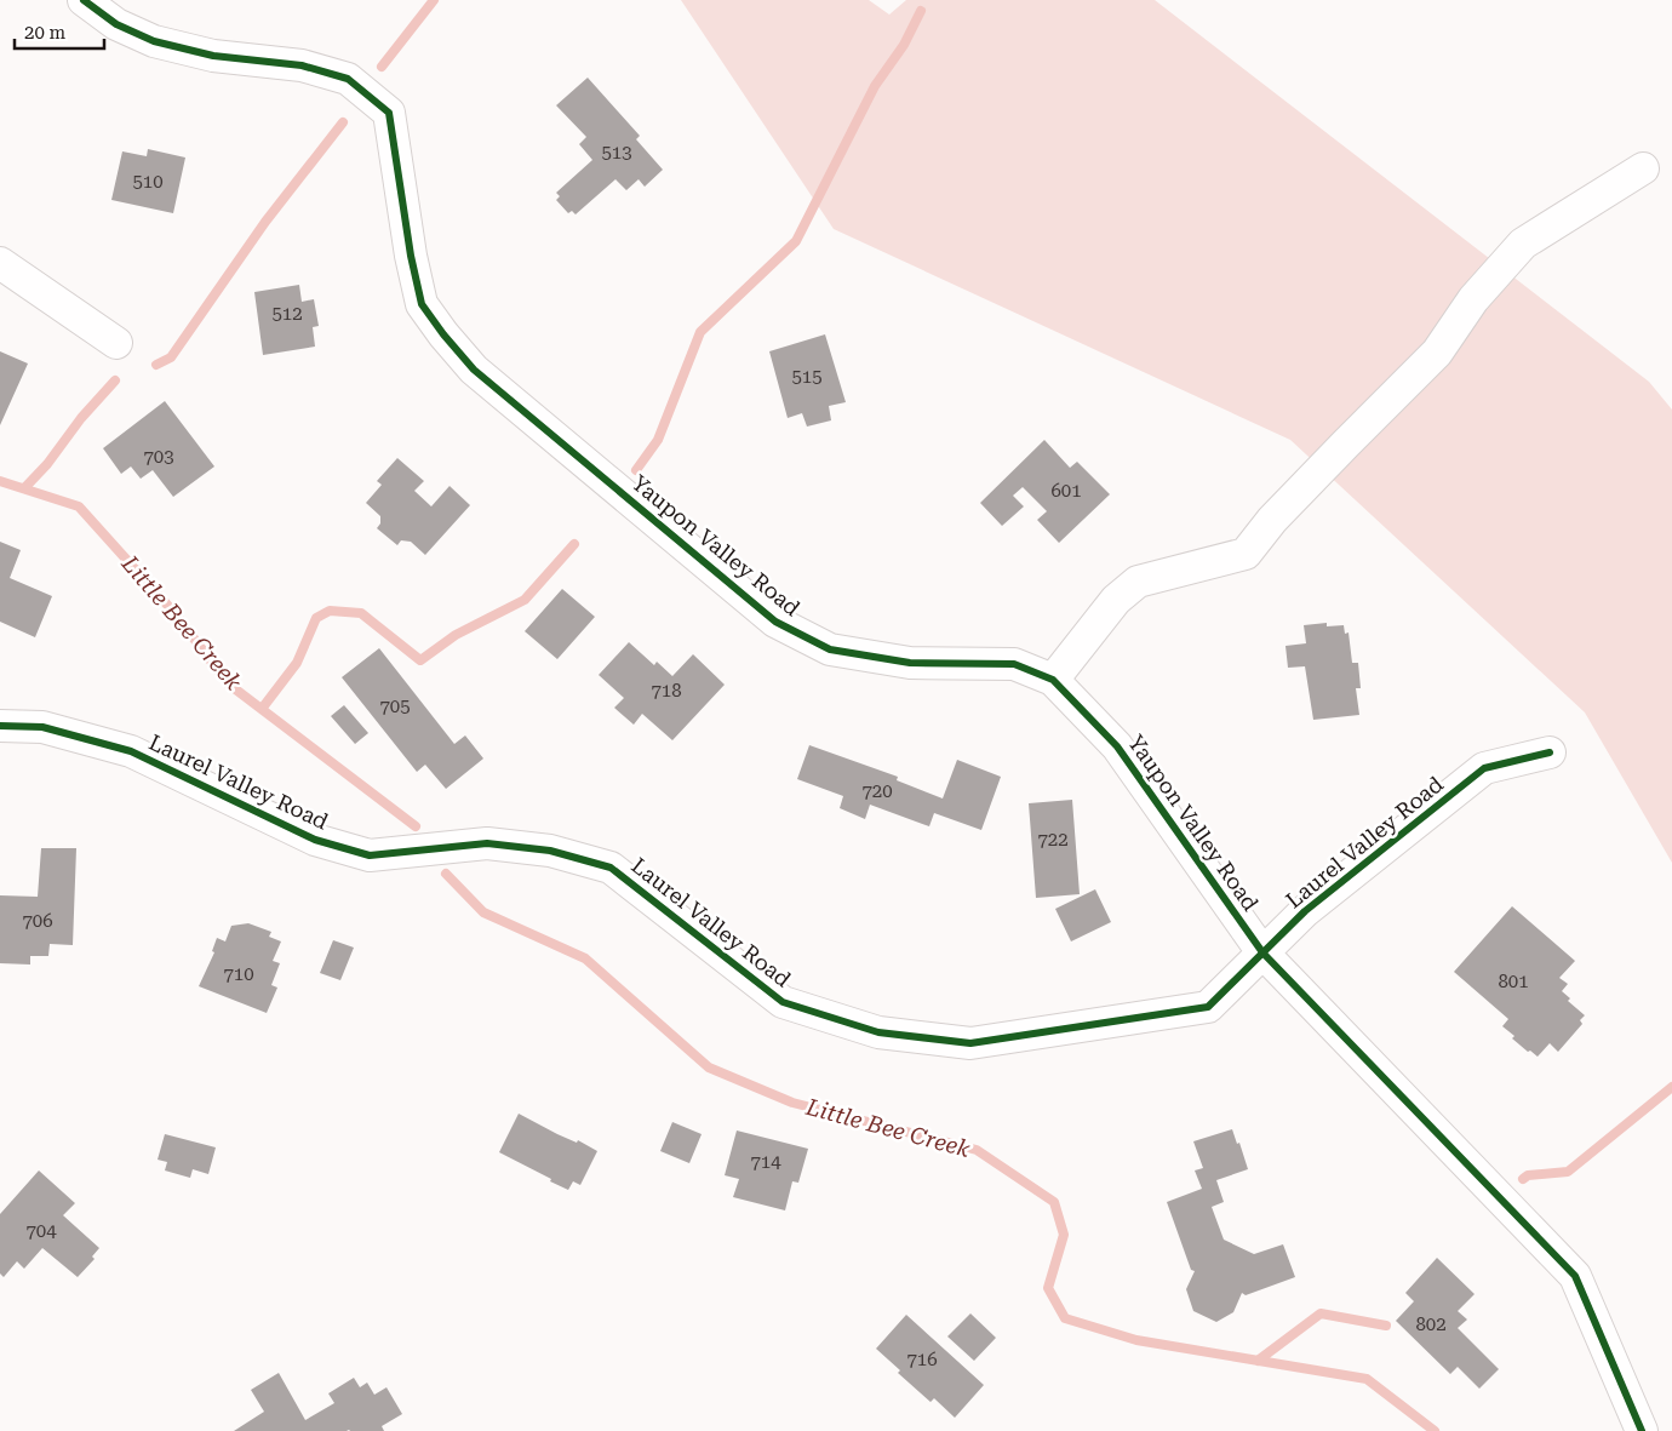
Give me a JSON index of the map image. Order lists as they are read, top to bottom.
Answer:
{
  "streets": {
    "street": ["Yaupon Valley Road", "Laurel Valley Road"]
  },
  "crossings": [
    ["Yaupon Valley Road", "Laurel Valley Road"]
  ],
  "water": ["Little Bee Creek"],
  "house_numbers": [
    "513",
    "510",
    "512",
    "515",
    "703",
    "601",
    "718",
    "705",
    "720",
    "722",
    "706",
    "710",
    "801",
    "714",
    "704",
    "802",
    "716"
  ],
  "scale_bar": "20 m"
}
